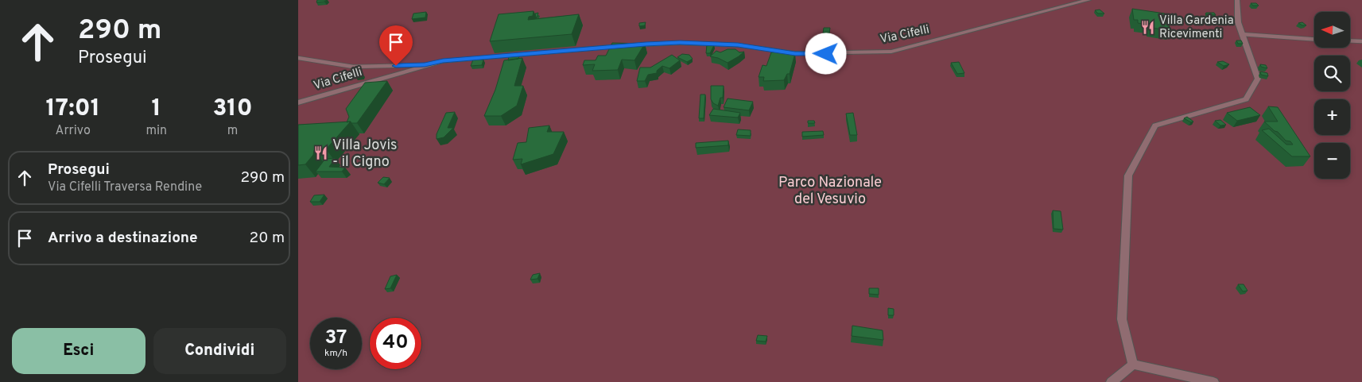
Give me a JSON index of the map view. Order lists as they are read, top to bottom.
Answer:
{
  "streets": {
    "street": ["Via Cifelli"]
  },
  "parks": ["Parco Nazionale del Vesuvio"],
  "places": {
    "restaurant": ["Villa Gardenia Ricevimenti", "Villa Jovis - il Cigno"]
  },
  "north": "left",
  "page": {
    "turn": ["290 m", "Prosegui"],
    "map_buttons": ["+", "−"],
    "eta": [
      "17:01",
      "Arrivo",
      "1",
      "min",
      "310",
      "m"
    ],
    "list": [
      {
        "name": "Prosegui",
        "note": "Via Cifelli Traversa Rendine",
        "value": "290 m"
      },
      {
        "name": "Arrivo a destinazione",
        "value": "20 m"
      }
    ],
    "speed": "37 km/h",
    "limit": "40",
    "buttons": ["Esci", "Condividi"]
  }
}
